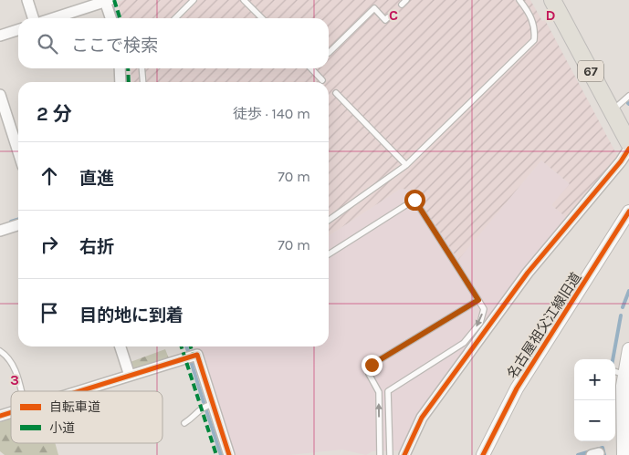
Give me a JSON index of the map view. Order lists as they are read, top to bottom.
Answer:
{
  "streets": {
    "main road": ["67"],
    "street": ["名古屋祖父江線旧道"]
  },
  "legend": ["自転車道", "小道"],
  "page": {
    "search": "ここで検索",
    "heading": ["2 分", "徒歩 · 140 m"],
    "list": [
      ["直進", "70 m"],
      ["右折", "70 m"],
      "目的地に到着"
    ],
    "map_buttons": ["+", "−"]
  },
  "grid": {
    "columns": ["C", "D"],
    "rows": ["3"]
  }
}
